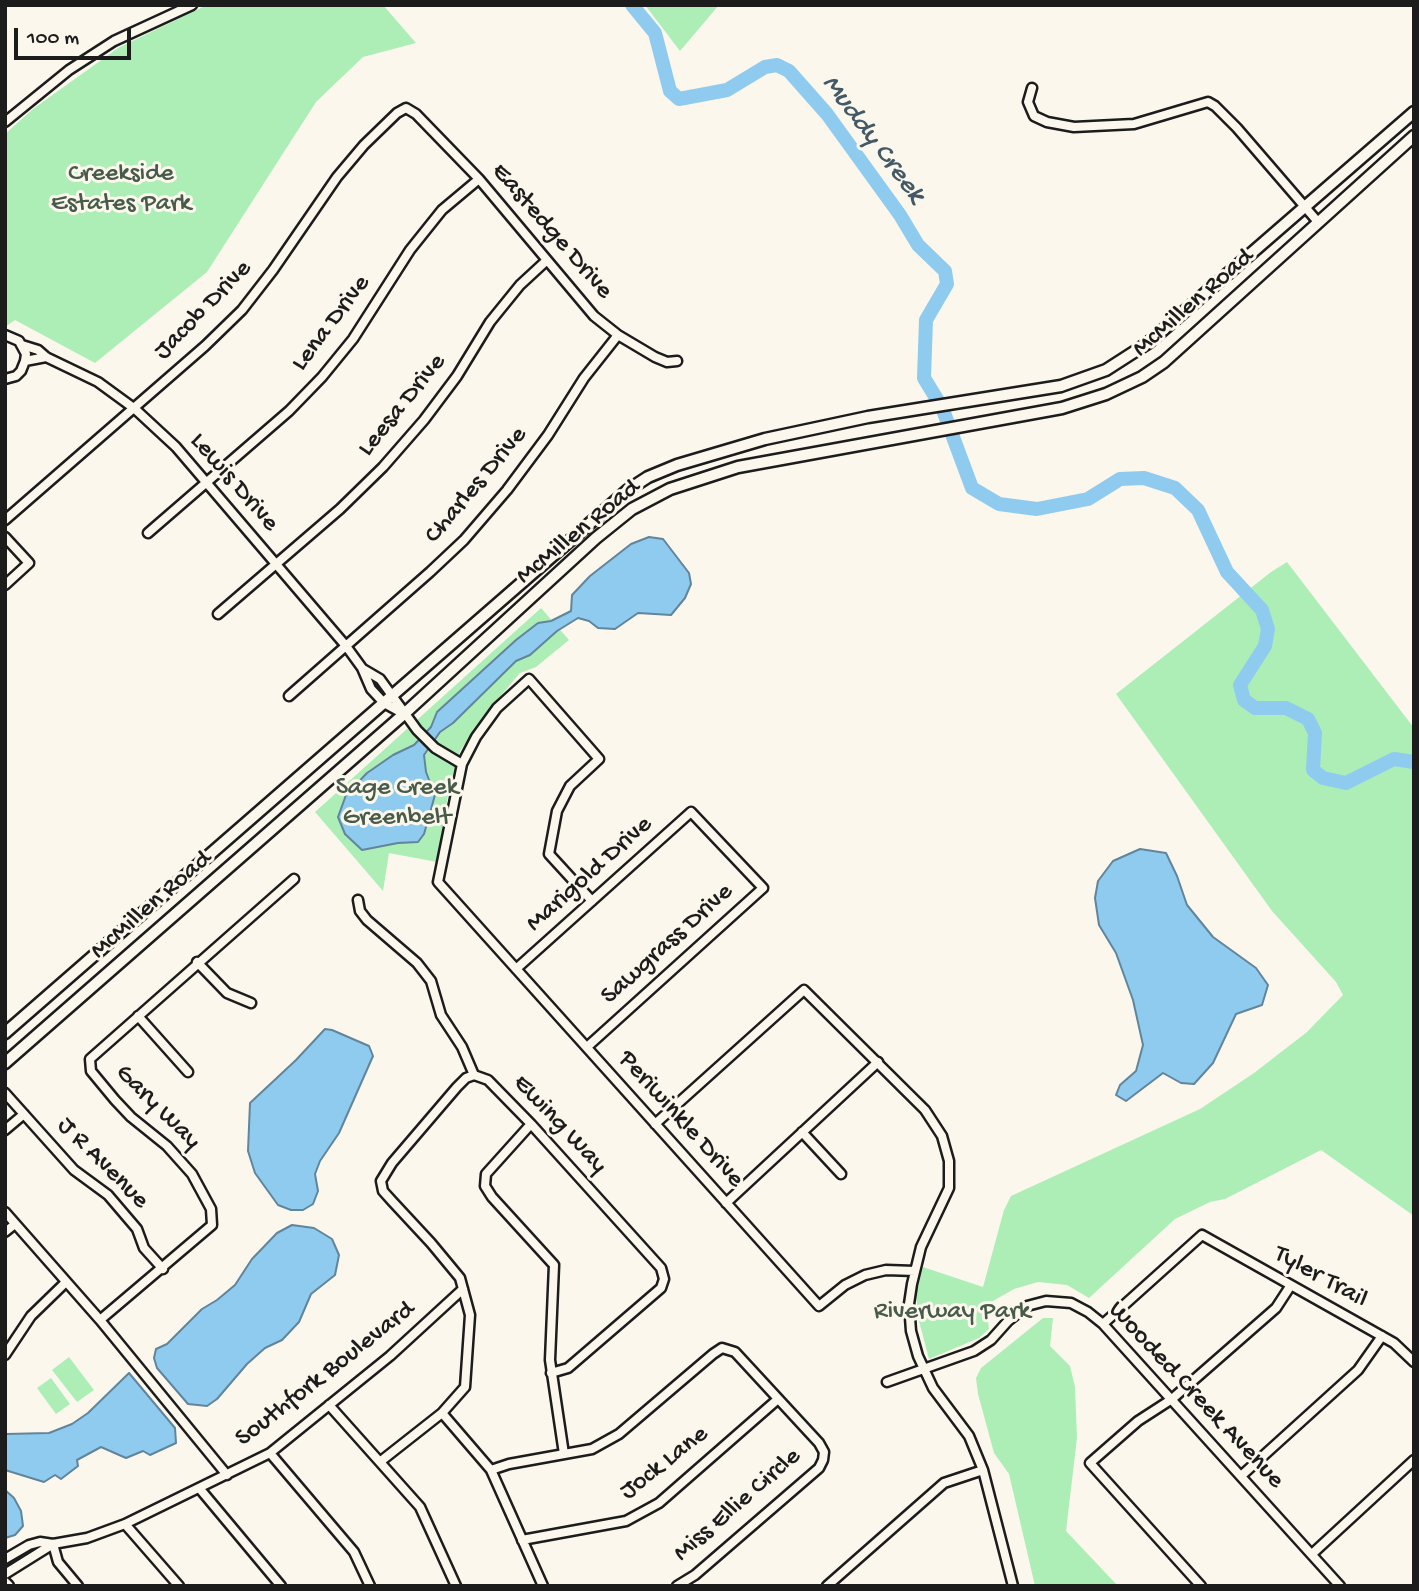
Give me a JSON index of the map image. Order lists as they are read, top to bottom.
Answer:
{
  "streets": {
    "main road": ["McMillen Road"],
    "street": [
      "Eastedge Drive",
      "Jacob Drive",
      "Lena Drive",
      "Leesa Drive",
      "Lewis Drive",
      "Charles Drive",
      "Marigold Drive",
      "Sawgrass Drive",
      "Gary Way",
      "Periwinkle Drive",
      "Ewing Way",
      "J R Avenue",
      "Tyler Trail",
      "Southfork Boulevard",
      "Wooded Creek Avenue",
      "Jock Lane",
      "Miss Ellie Circle"
    ]
  },
  "crossings": [
    ["Eastedge Drive", "Jacob Drive"],
    ["Eastedge Drive", "Lena Drive"],
    ["Eastedge Drive", "Leesa Drive"],
    ["Eastedge Drive", "Charles Drive"],
    ["McMillen Road", "Lewis Drive"],
    ["Jacob Drive", "Lewis Drive"],
    ["Lena Drive", "Lewis Drive"],
    ["Leesa Drive", "Lewis Drive"],
    ["Lewis Drive", "Charles Drive"],
    ["Lewis Drive", "Periwinkle Drive"],
    ["Marigold Drive", "Sawgrass Drive"],
    ["Marigold Drive", "Periwinkle Drive"],
    ["Sawgrass Drive", "Periwinkle Drive"],
    ["Gary Way", "J R Avenue"],
    ["Ewing Way", "Southfork Boulevard"],
    ["Tyler Trail", "Wooded Creek Avenue"],
    ["Jock Lane", "Miss Ellie Circle"]
  ],
  "water": ["Muddy Creek"],
  "parks": ["Creekside Estates Park", "Sage Creek Greenbelt", "Riverway Park"],
  "scale_bar": "100 m"
}
